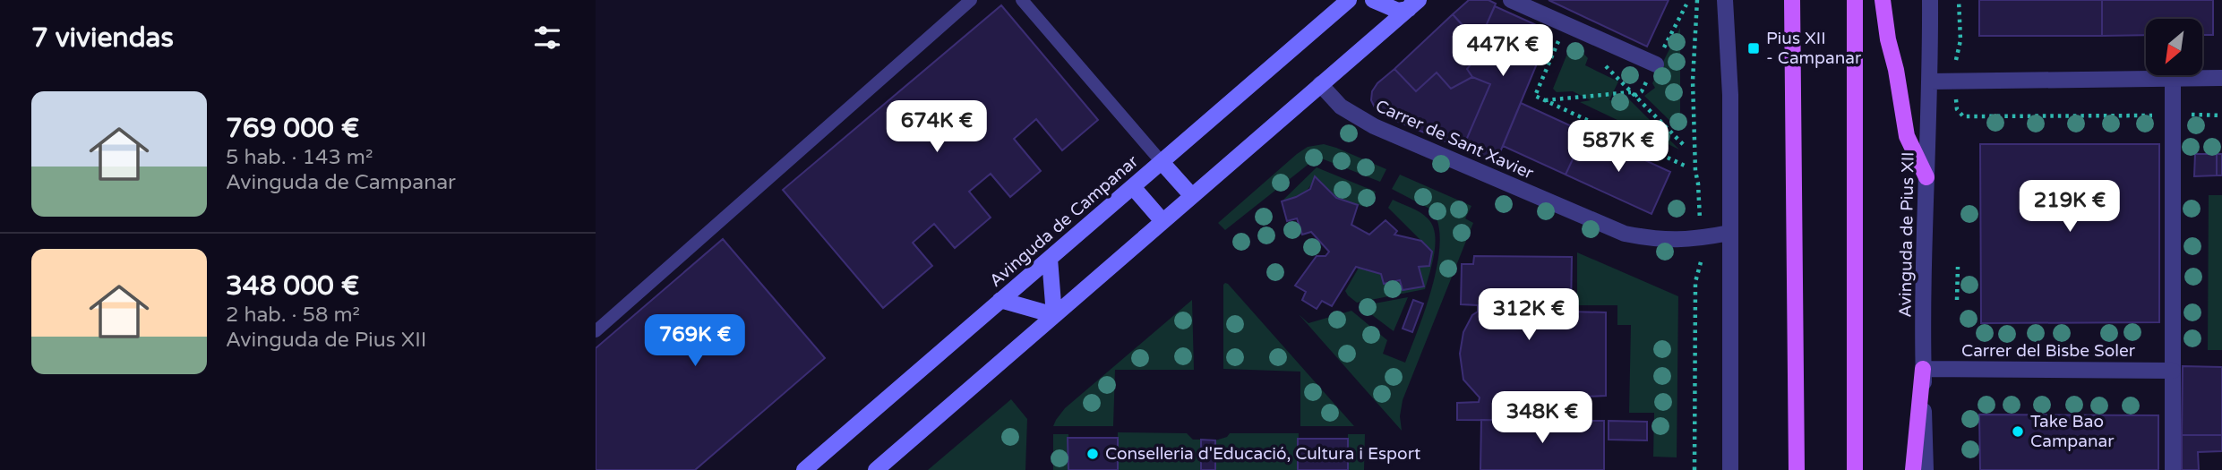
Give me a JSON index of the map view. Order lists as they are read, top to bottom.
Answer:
{
  "streets": {
    "main road": ["Avinguda de Campanar"],
    "street": ["Carrer de Sant Xavier", "Avinguda de Pius XII", "Carrer del Bisbe Soler"]
  },
  "crossings": [
    ["Avinguda de Pius XII", "Carrer del Bisbe Soler"]
  ],
  "places": {
    "transit": ["Pius XII - Campanar"],
    "other": ["Take Bao Campanar", "Conselleria d'Educació, Cultura i Esport"]
  },
  "north": "bottom left",
  "page": {
    "heading": "7 viviendas",
    "price": [
      "447K €",
      "674K €",
      "587K €",
      "219K €",
      "312K €",
      "769K €",
      "348K €"
    ],
    "list": [
      {
        "name": "769 000 €",
        "note": "5 hab. · 143 m² · Avinguda de Campanar"
      },
      {
        "name": "348 000 €",
        "note": "2 hab. · 58 m² · Avinguda de Pius XII"
      }
    ]
  }
}
